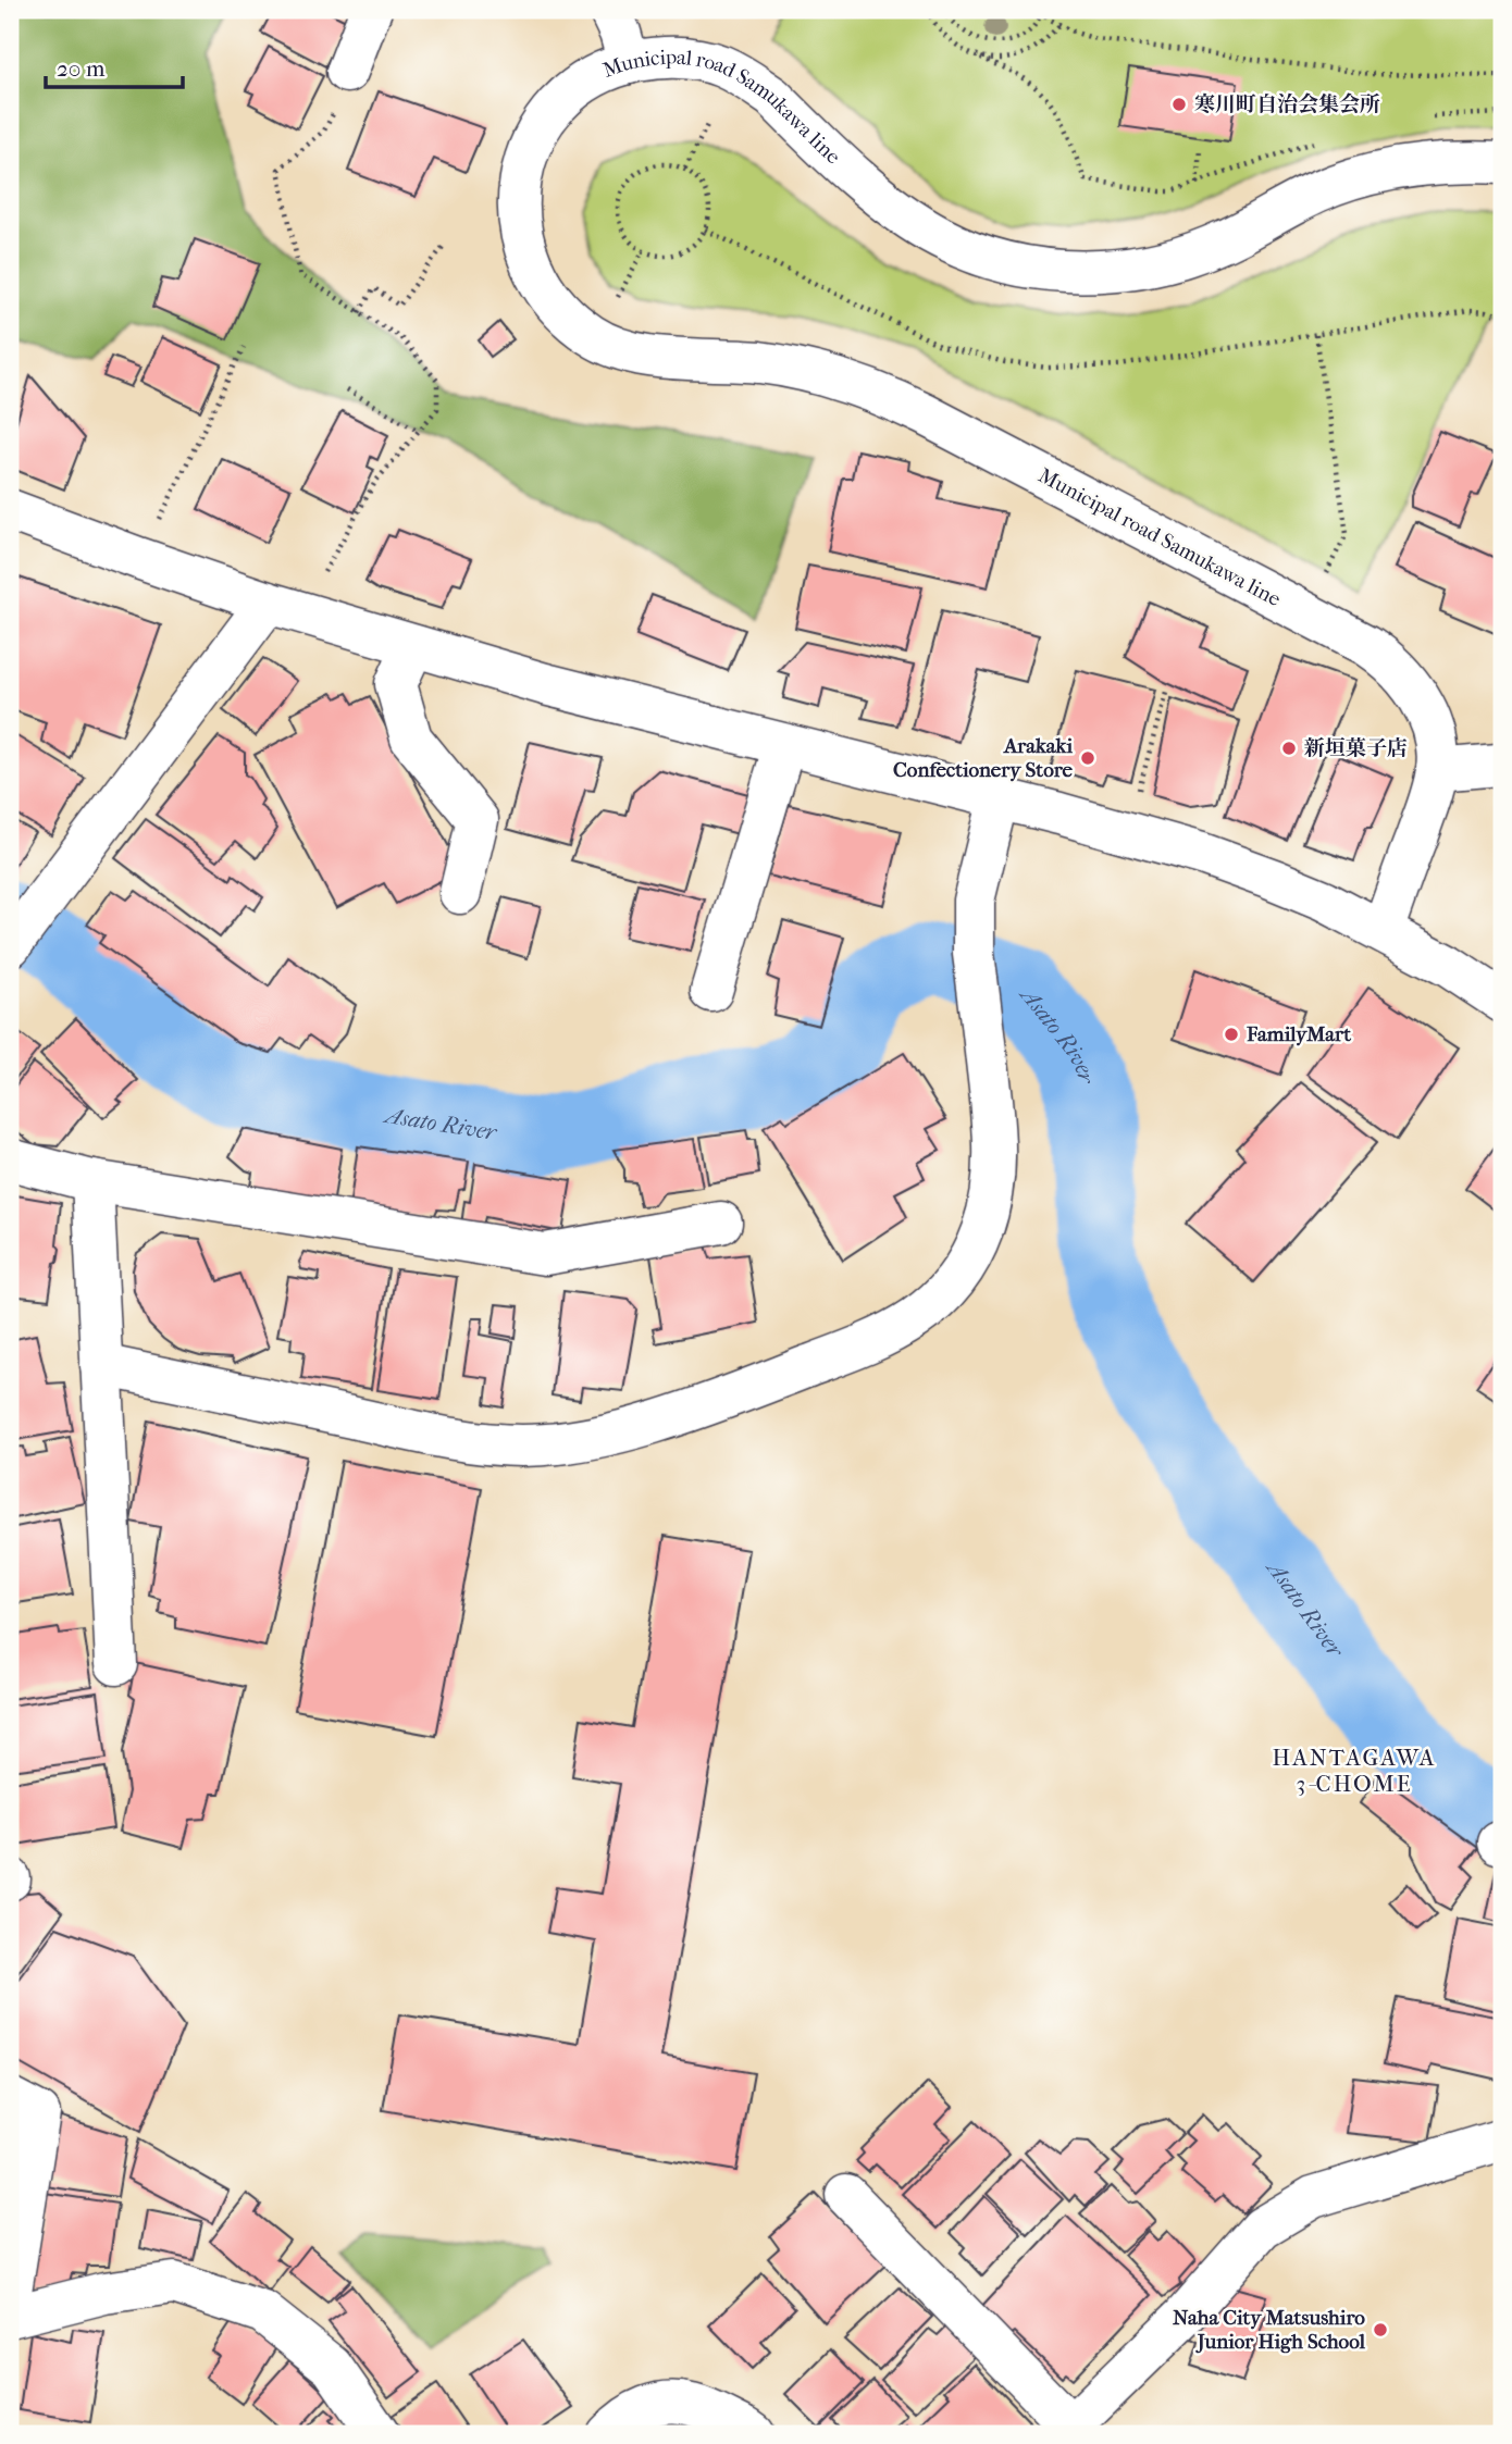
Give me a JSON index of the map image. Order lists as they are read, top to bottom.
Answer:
{
  "streets": {
    "street": ["Municipal road Samukawa line"]
  },
  "districts": ["HANTAGAWA 3-CHOME"],
  "water": ["Asato River"],
  "places": [
    "寒川町自治会集会所",
    "新垣菓子店",
    "Arakaki Confectionery Store",
    "FamilyMart",
    "Naha City Matsushiro Junior High School"
  ],
  "scale_bar": "20 m"
}
